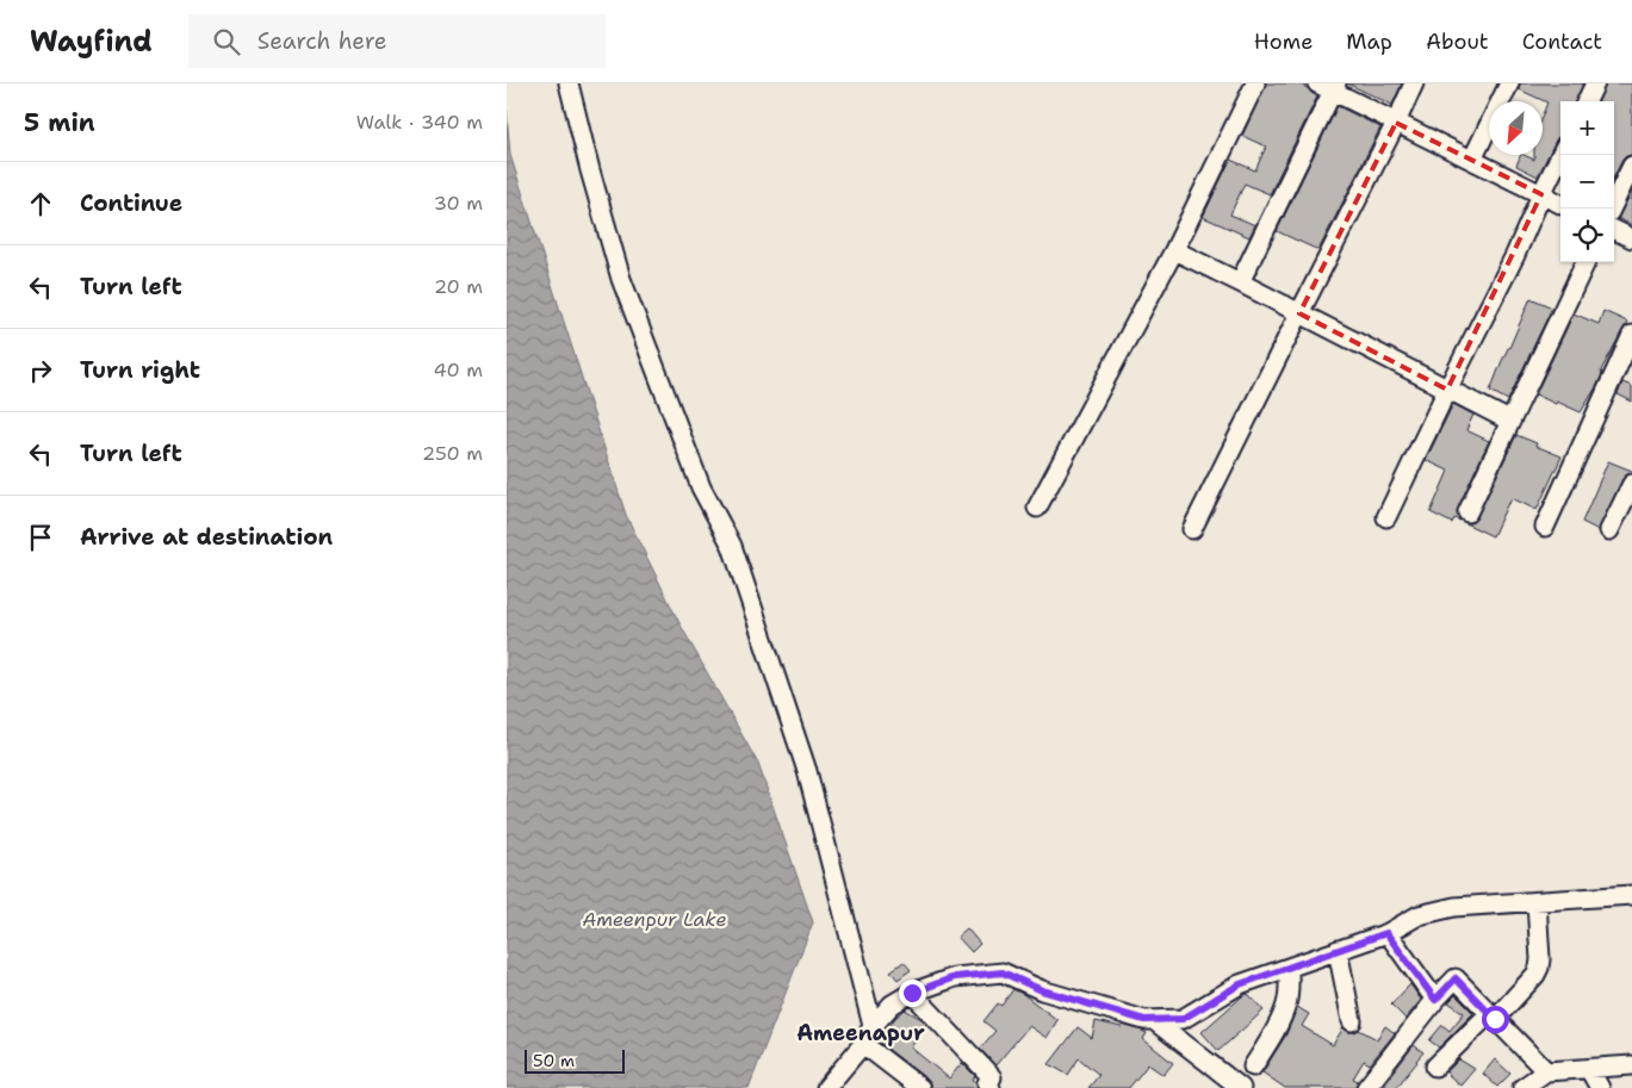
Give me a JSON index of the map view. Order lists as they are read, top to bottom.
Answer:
{
  "districts": ["Ameenapur"],
  "water": ["Ameenpur Lake"],
  "scale_bar": "50 m",
  "north": "bottom left",
  "page": {
    "header": "Wayfind",
    "search": "Search here",
    "nav": [
      "Home",
      "Map",
      "About",
      "Contact"
    ],
    "heading": ["5 min", "Walk · 340 m"],
    "map_buttons": ["+", "−"],
    "list": [
      ["Continue", "30 m"],
      ["Turn left", "20 m"],
      ["Turn right", "40 m"],
      ["Turn left", "250 m"],
      "Arrive at destination"
    ],
    "scale": "50 m"
  }
}
